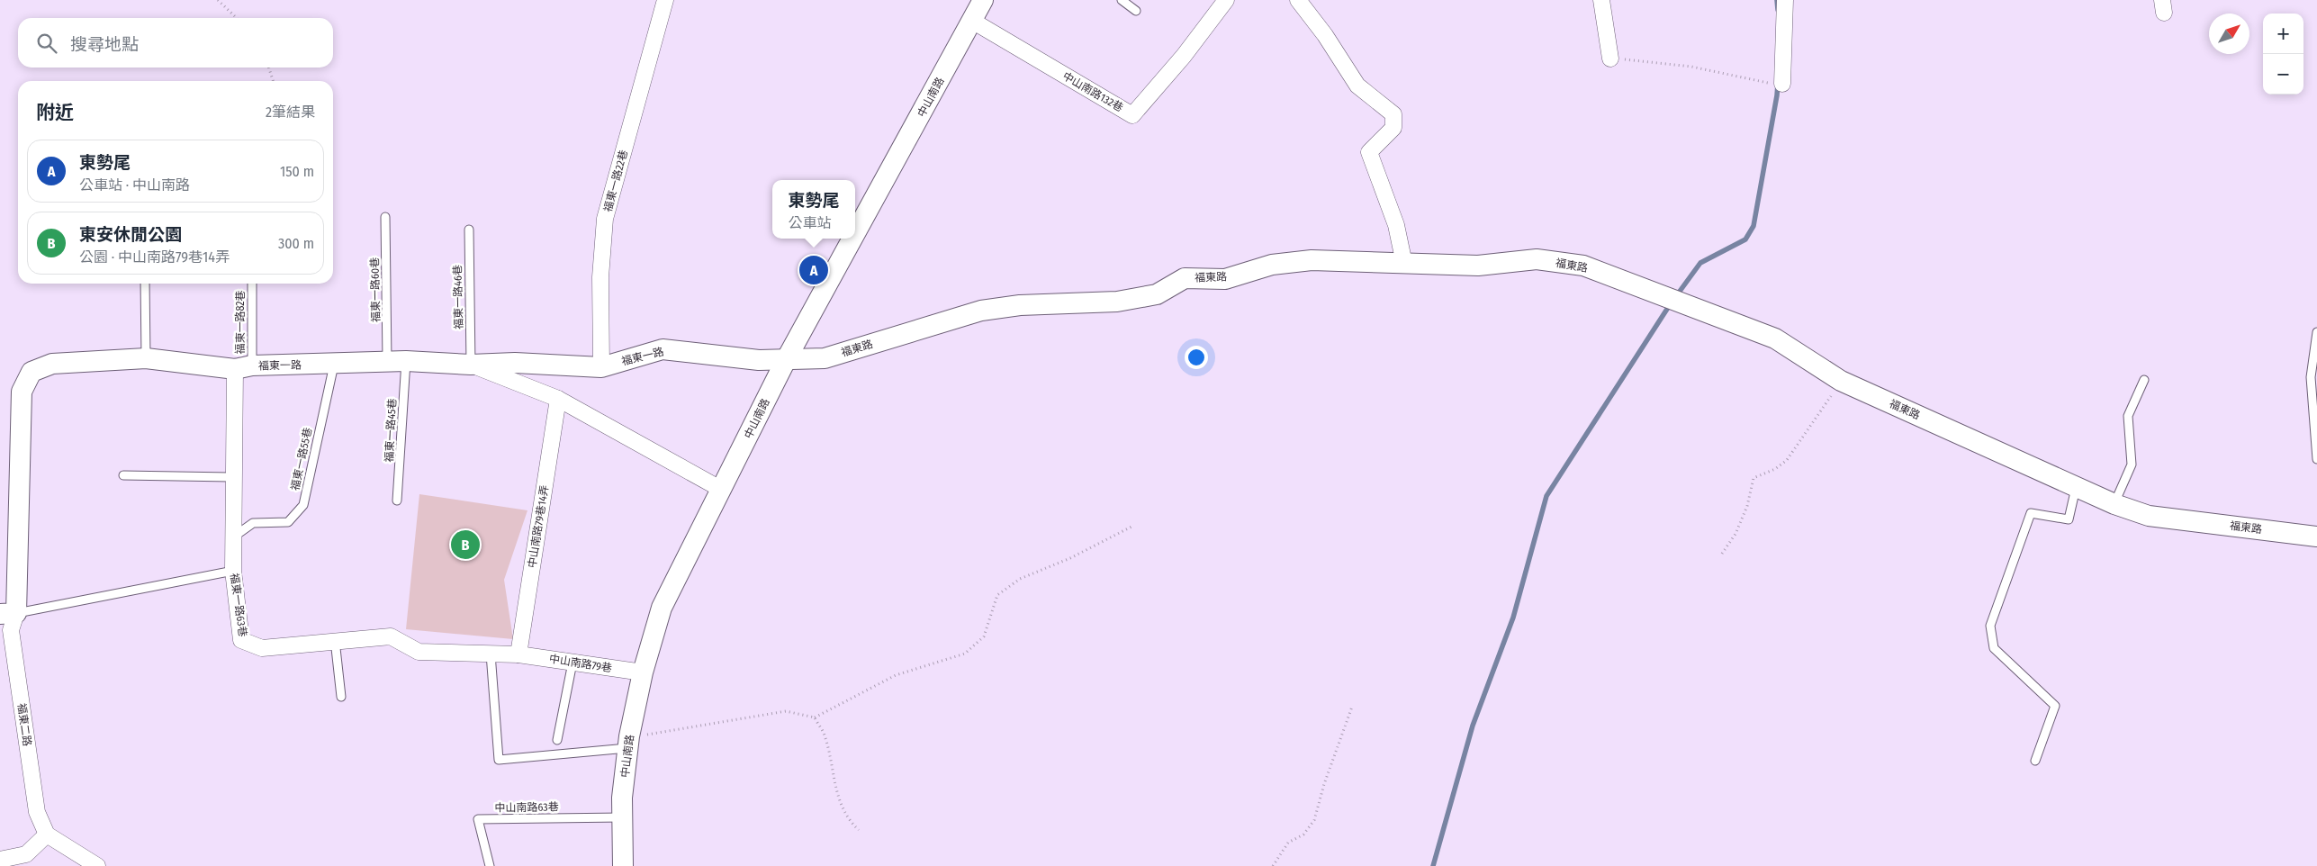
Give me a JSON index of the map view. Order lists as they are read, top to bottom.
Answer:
{
  "streets": {
    "street": [
      "中山南路132巷",
      "中山南路",
      "福東一路22巷",
      "福東路",
      "福東一路",
      "中山南路79巷14弄",
      "福東一路63巷",
      "中山南路79巷",
      "福東二路"
    ],
    "lane": [
      "福東一路60巷",
      "福東一路46巷",
      "福東一路82巷",
      "福東一路45巷",
      "福東一路55巷",
      "中山南路63巷"
    ]
  },
  "crossings": [
    ["中山南路132巷", "中山南路"],
    ["中山南路", "福東路"],
    ["中山南路", "福東一路"],
    ["中山南路", "中山南路79巷"],
    ["中山南路", "中山南路63巷"],
    ["福東一路22巷", "福東一路"],
    ["福東路", "福東一路"],
    ["福東一路60巷", "福東一路"],
    ["福東一路60巷", "福東一路45巷"],
    ["福東一路46巷", "福東一路"],
    ["福東一路82巷", "福東一路"],
    ["福東一路82巷", "福東一路63巷"],
    ["福東一路", "福東一路45巷"],
    ["福東一路", "福東一路55巷"],
    ["福東一路", "福東一路63巷"],
    ["福東一路", "福東二路"],
    ["福東一路55巷", "福東一路63巷"],
    ["中山南路79巷14弄", "福東一路63巷"],
    ["中山南路79巷14弄", "中山南路79巷"],
    ["福東一路63巷", "中山南路79巷"]
  ],
  "north": "top right",
  "page": {
    "map_buttons": ["+", "−"],
    "search": "搜尋地點",
    "heading": ["附近", "2筆結果"],
    "list": [
      {
        "mark": "A",
        "name": "東勢尾",
        "note": "公車站 · 中山南路",
        "value": "150 m"
      },
      {
        "mark": "B",
        "name": "東安休閒公園",
        "note": "公園 · 中山南路79巷14弄",
        "value": "300 m"
      }
    ],
    "popup": ["東勢尾", "公車站"],
    "pins": ["A", "B"]
  }
}
